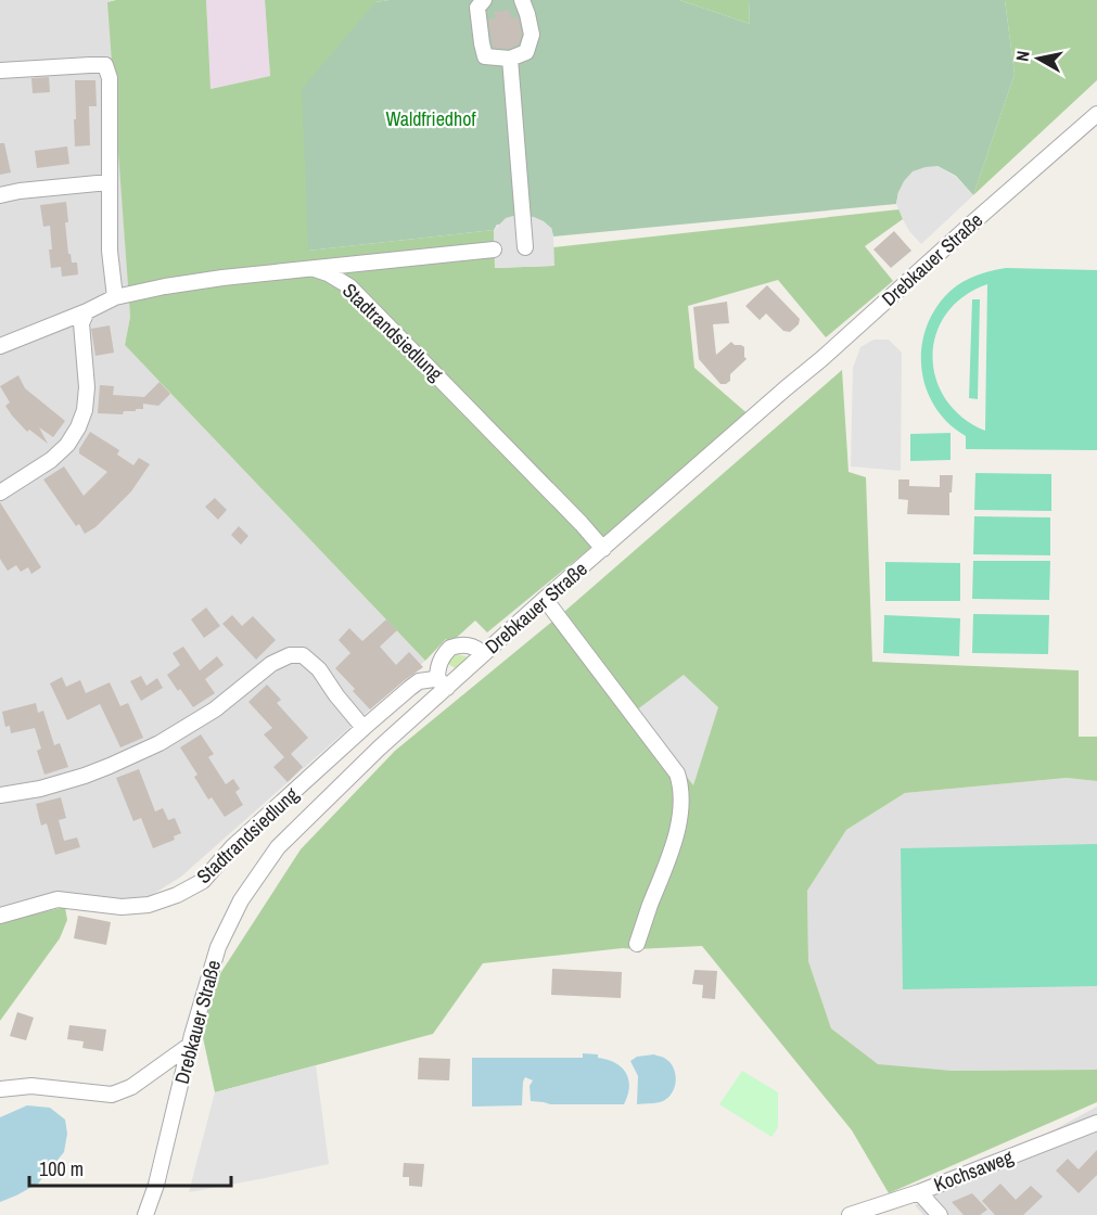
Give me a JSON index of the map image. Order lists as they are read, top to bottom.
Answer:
{
  "streets": {
    "street": ["Drebkauer Straße", "Stadtrandsiedlung", "Kochsaweg"]
  },
  "crossings": [
    ["Drebkauer Straße", "Stadtrandsiedlung"]
  ],
  "parks": ["Waldfriedhof"],
  "scale_bar": "100 m",
  "north": "left"
}
